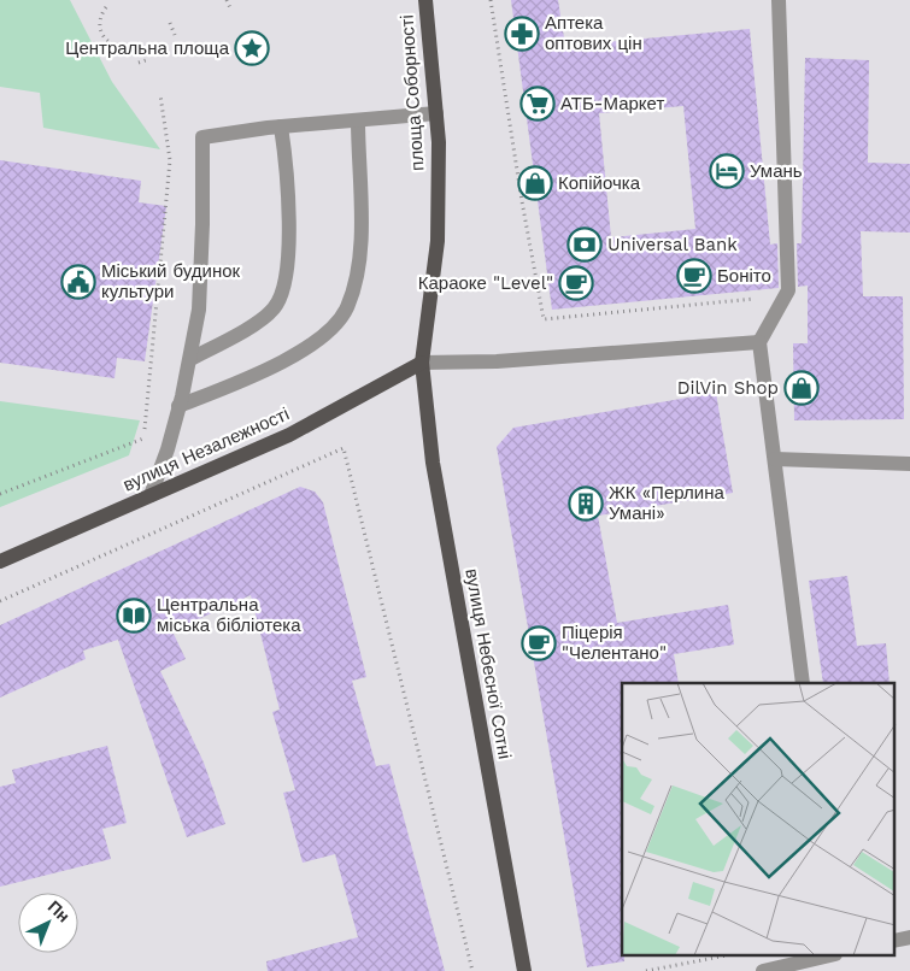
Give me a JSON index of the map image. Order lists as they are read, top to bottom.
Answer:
{
  "streets": {
    "main road": ["площа Соборності", "вулиця Незалежності", "вулиця Небесної Сотні"]
  },
  "crossings": [
    ["площа Соборності", "вулиця Незалежності"],
    ["площа Соборності", "вулиця Небесної Сотні"],
    ["вулиця Незалежності", "вулиця Небесної Сотні"]
  ],
  "places": {
    "pharmacy": ["Аптека оптових цін"],
    "place": ["Центральна площа"],
    "supermarket": ["АТБ-Маркет"],
    "hotel": ["Умань"],
    "shop": ["Копійочка", "DilVin Shop"],
    "bank": ["Universal Bank"],
    "cafe": ["Боніто", "Караоке \"Level\"", "Піцерія \"Челентано\""],
    "public building": ["Міський будинок культури"],
    "building": ["ЖК «Перлина Умані»"],
    "library": ["Центральна міська бібліотека"]
  },
  "north": "top right"
}
